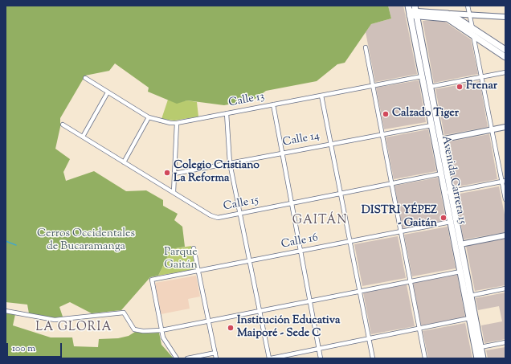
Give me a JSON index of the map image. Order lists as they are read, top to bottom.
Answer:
{
  "streets": {
    "main road": ["Avenida Carrera 15"],
    "street": [
      "Calle 13",
      "Calle 14",
      "Calle 15",
      "Calle 16"
    ]
  },
  "crossings": [
    ["Calle 13", "Avenida Carrera 15"],
    ["Calle 14", "Avenida Carrera 15"],
    ["Avenida Carrera 15", "Calle 15"],
    ["Avenida Carrera 15", "Calle 16"]
  ],
  "districts": ["GAITÁN", "LA GLORIA"],
  "parks": ["Cerros Occidentales de Bucaramanga", "Parque Gaitán"],
  "places": [
    "Frenar",
    "Calzado Tiger",
    "Colegio Cristiano La Reforma",
    "DISTRI YÉPEZ - Gaitán",
    "Institución Educativa Maiporé - Sede C"
  ],
  "scale_bar": "100 m"
}
